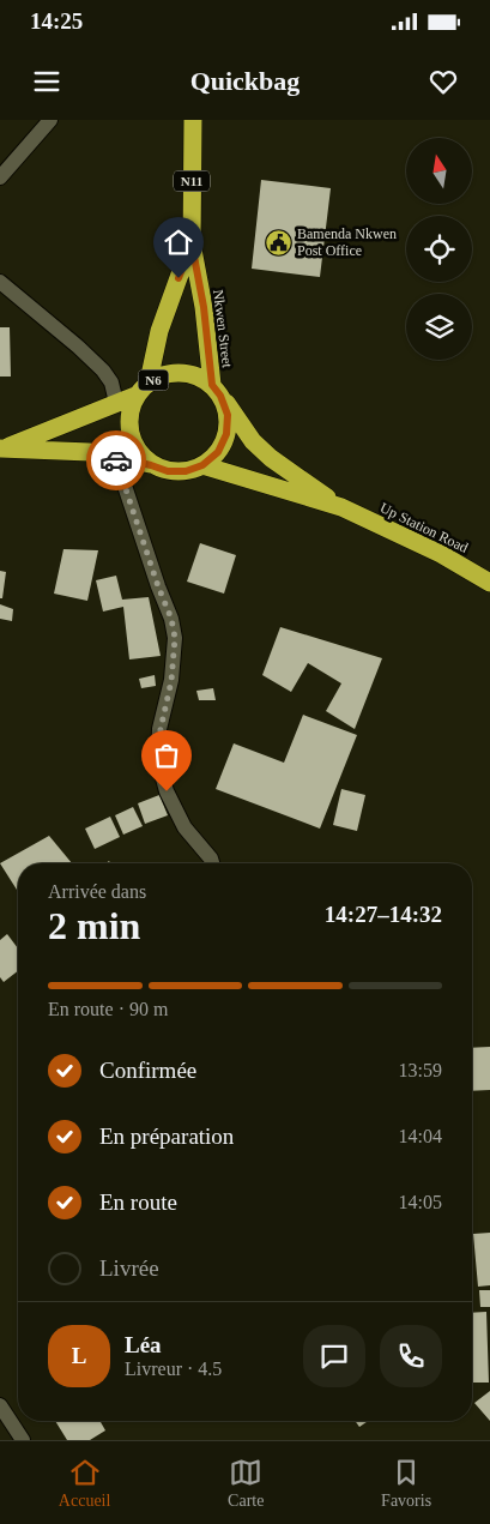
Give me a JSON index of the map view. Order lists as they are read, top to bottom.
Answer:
{
  "streets": {
    "highway": [
      "N11",
      "Nkwen Street",
      "N6",
      "Up Station Road"
    ]
  },
  "crossings": [
    ["N11", "Nkwen Street"],
    ["N11", "N6"],
    ["Nkwen Street", "N6"],
    ["N6", "Up Station Road"]
  ],
  "places": {
    "public building": ["Bamenda Nkwen Post Office"]
  },
  "north": "top",
  "page": {
    "status": "14:25",
    "header": "Quickbag",
    "heading": ["2 min", "Arrivée dans", "14:27–14:32"],
    "panel": ["Léa", "Livreur · 4.5"],
    "bar": "En route · 90 m",
    "list": [
      ["Confirmée", "13:59"],
      ["En préparation", "14:04"],
      ["En route", "14:05"],
      "Livrée"
    ],
    "round": "L",
    "tabs": ["Accueil", "Carte", "Favoris"]
  }
}
